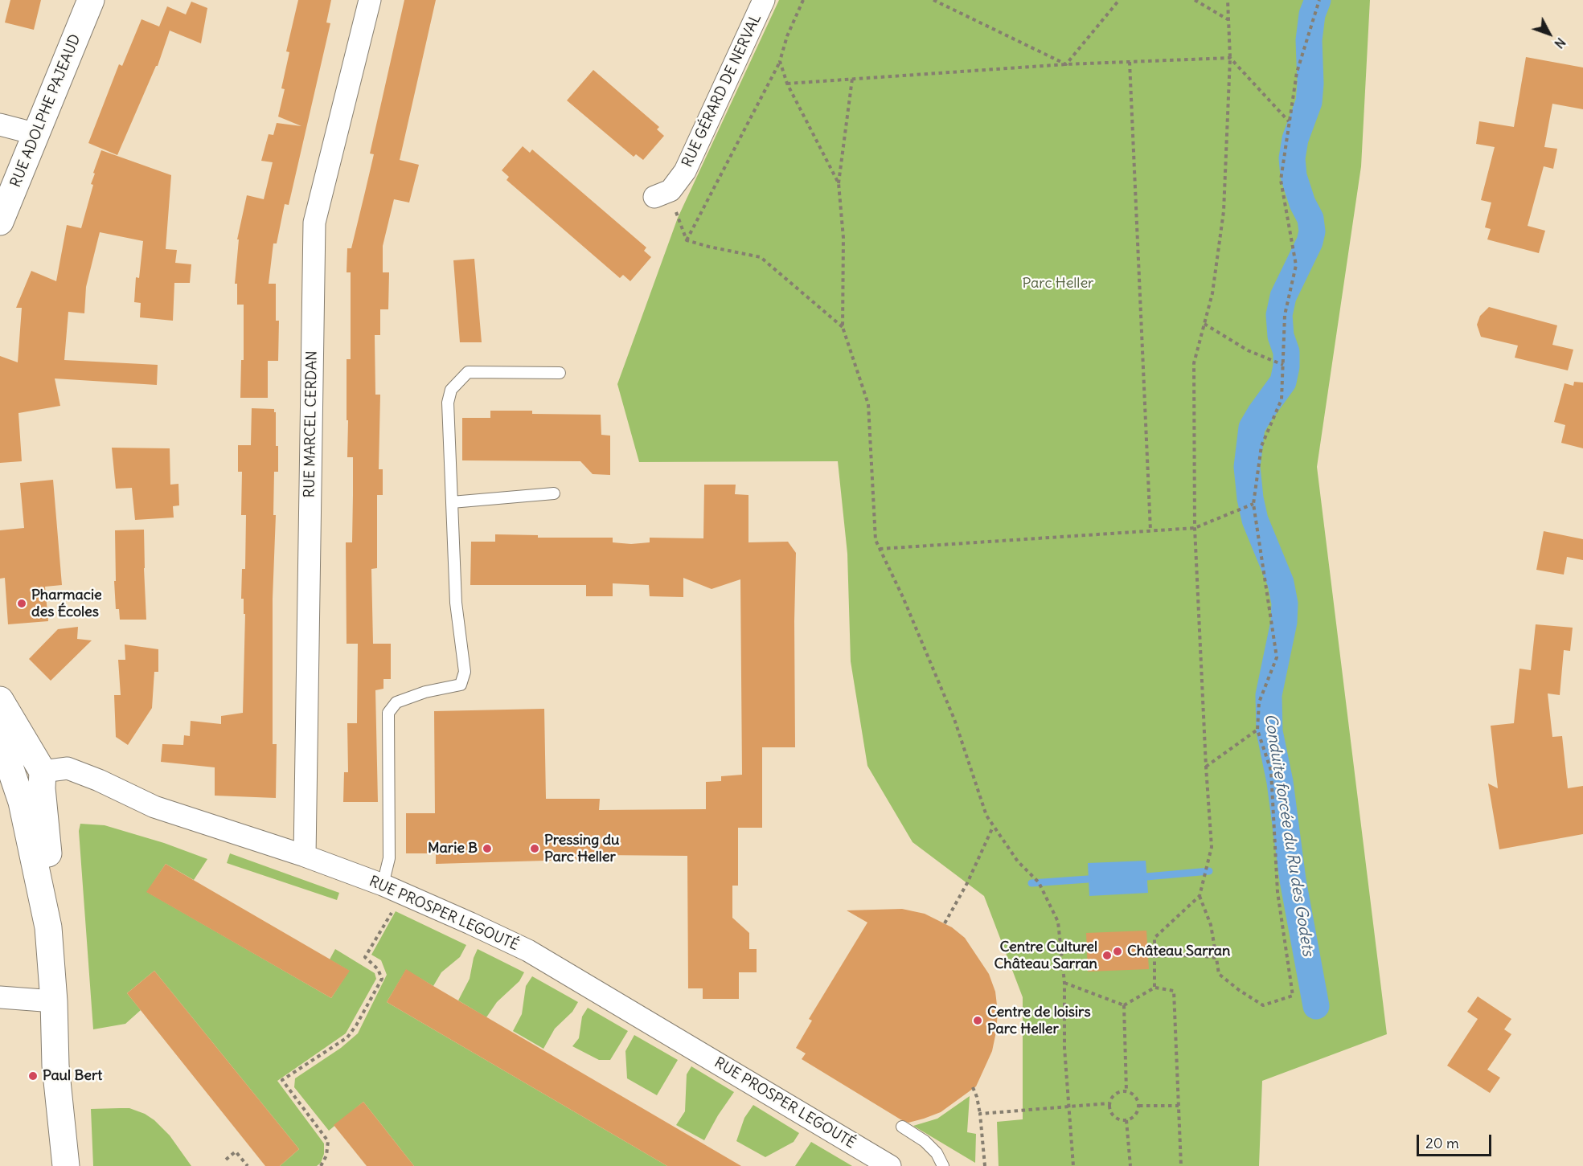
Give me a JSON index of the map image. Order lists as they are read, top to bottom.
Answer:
{
  "streets": {
    "main road": ["RUE ADOLPHE PAJEAUD"],
    "street": ["RUE GÉRARD DE NERVAL", "RUE MARCEL CERDAN", "RUE PROSPER LEGOUTÉ"]
  },
  "crossings": [
    ["RUE MARCEL CERDAN", "RUE PROSPER LEGOUTÉ"]
  ],
  "water": ["Conduite forcée du Ru des Godets"],
  "parks": ["Parc Heller"],
  "places": [
    "Pharmacie des Écoles",
    "Marie B",
    "Pressing du Parc Heller",
    "Château Sarran",
    "Centre Culturel Château Sarran",
    "Centre de loisirs Parc Heller",
    "Paul Bert"
  ],
  "scale_bar": "20 m",
  "north": "bottom right"
}
